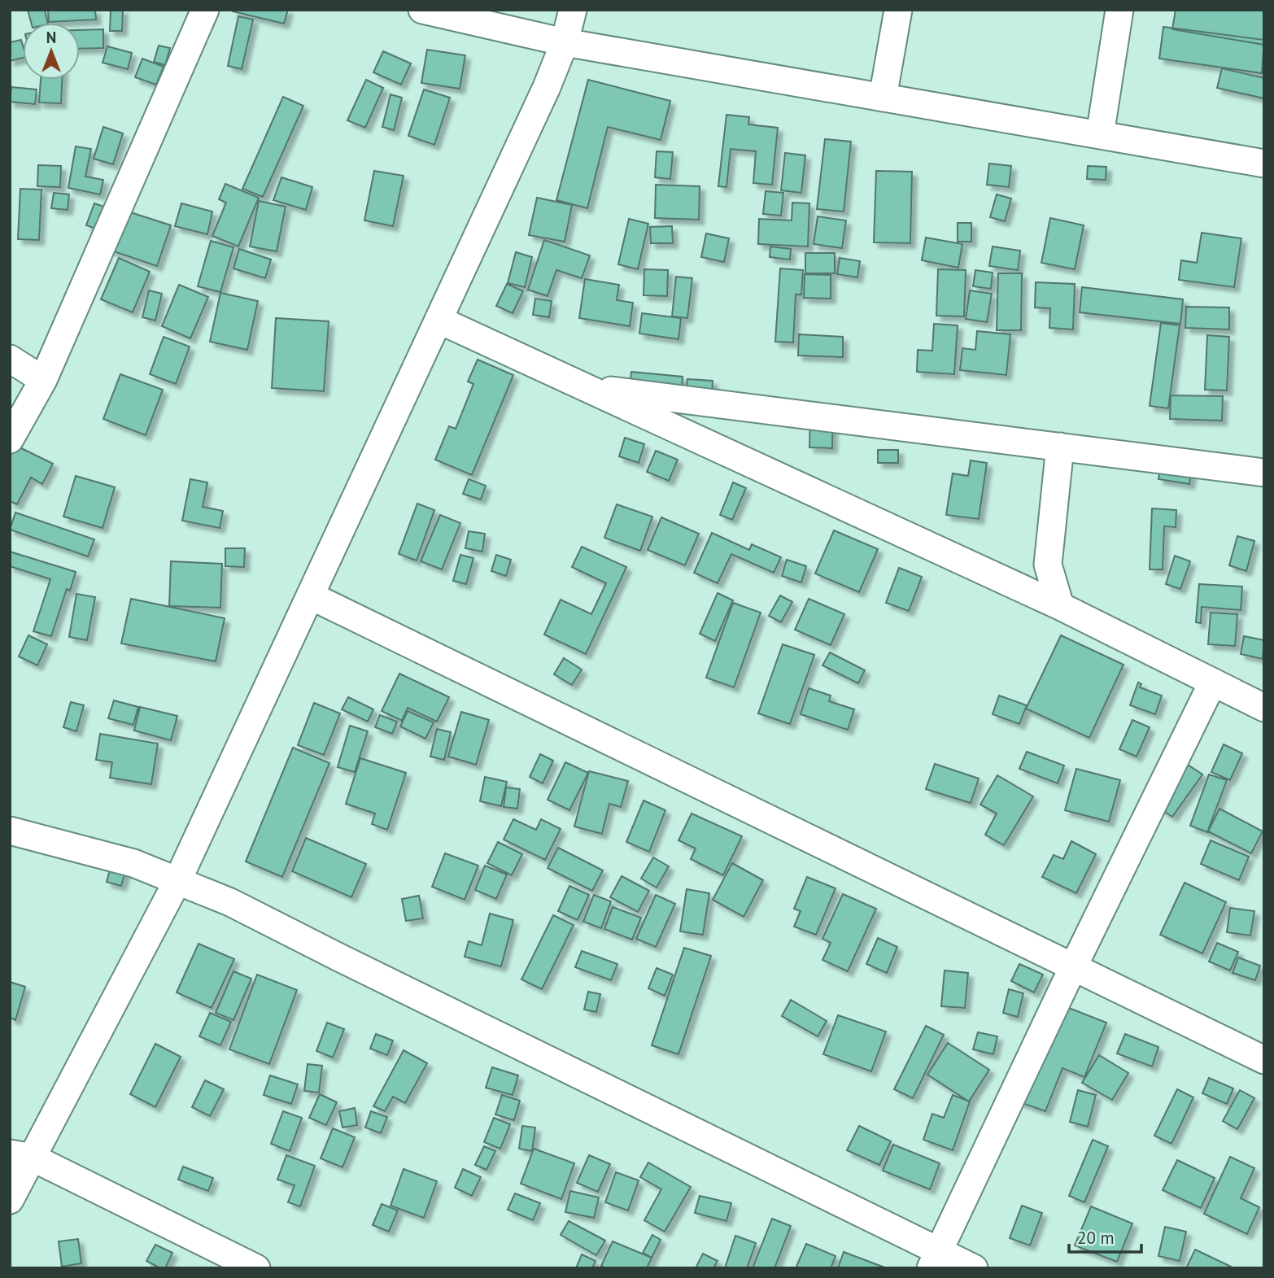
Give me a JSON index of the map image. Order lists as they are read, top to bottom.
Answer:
{
  "scale_bar": "20 m",
  "north": "top"
}
